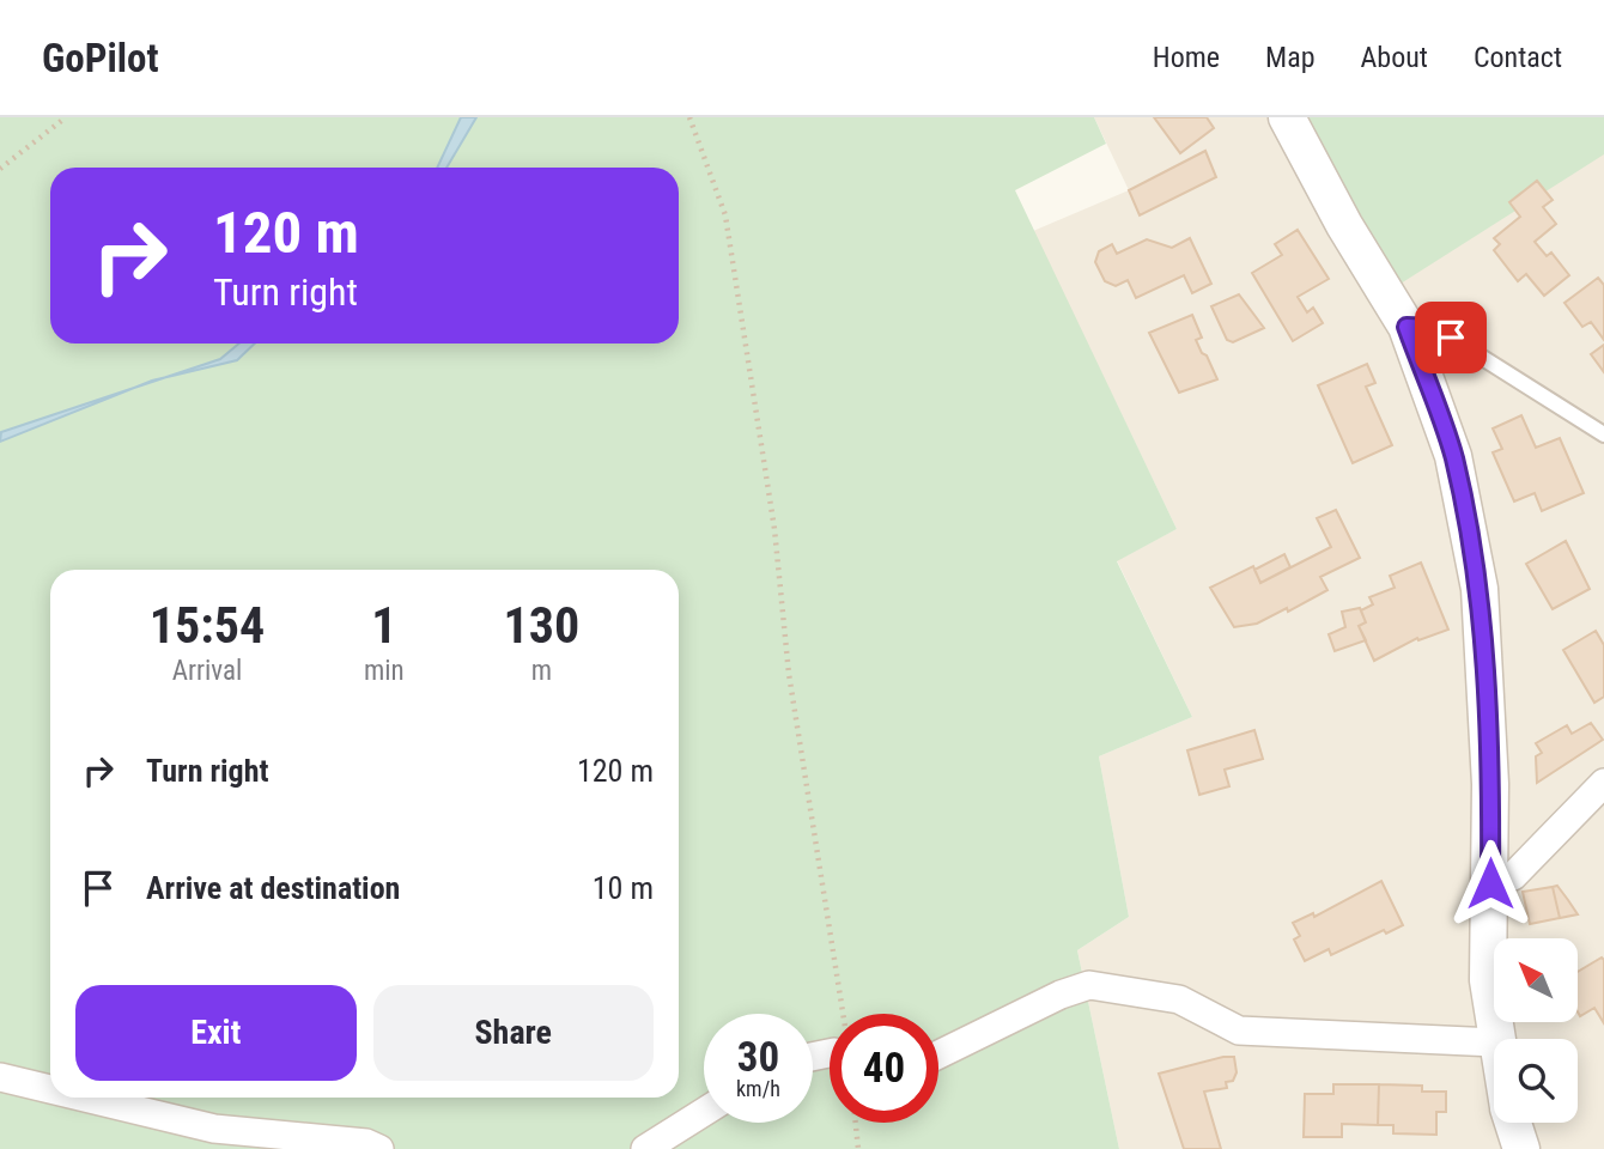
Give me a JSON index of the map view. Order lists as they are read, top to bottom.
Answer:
{
  "north": "top left",
  "page": {
    "header": "GoPilot",
    "nav": [
      "Home",
      "Map",
      "About",
      "Contact"
    ],
    "turn": ["120 m", "Turn right"],
    "eta": [
      "15:54",
      "Arrival",
      "1",
      "min",
      "130",
      "m"
    ],
    "list": [
      {
        "name": "Turn right",
        "value": "120 m"
      },
      {
        "name": "Arrive at destination",
        "value": "10 m"
      }
    ],
    "buttons": ["Exit", "Share"],
    "speed": "30 km/h",
    "limit": "40"
  }
}
